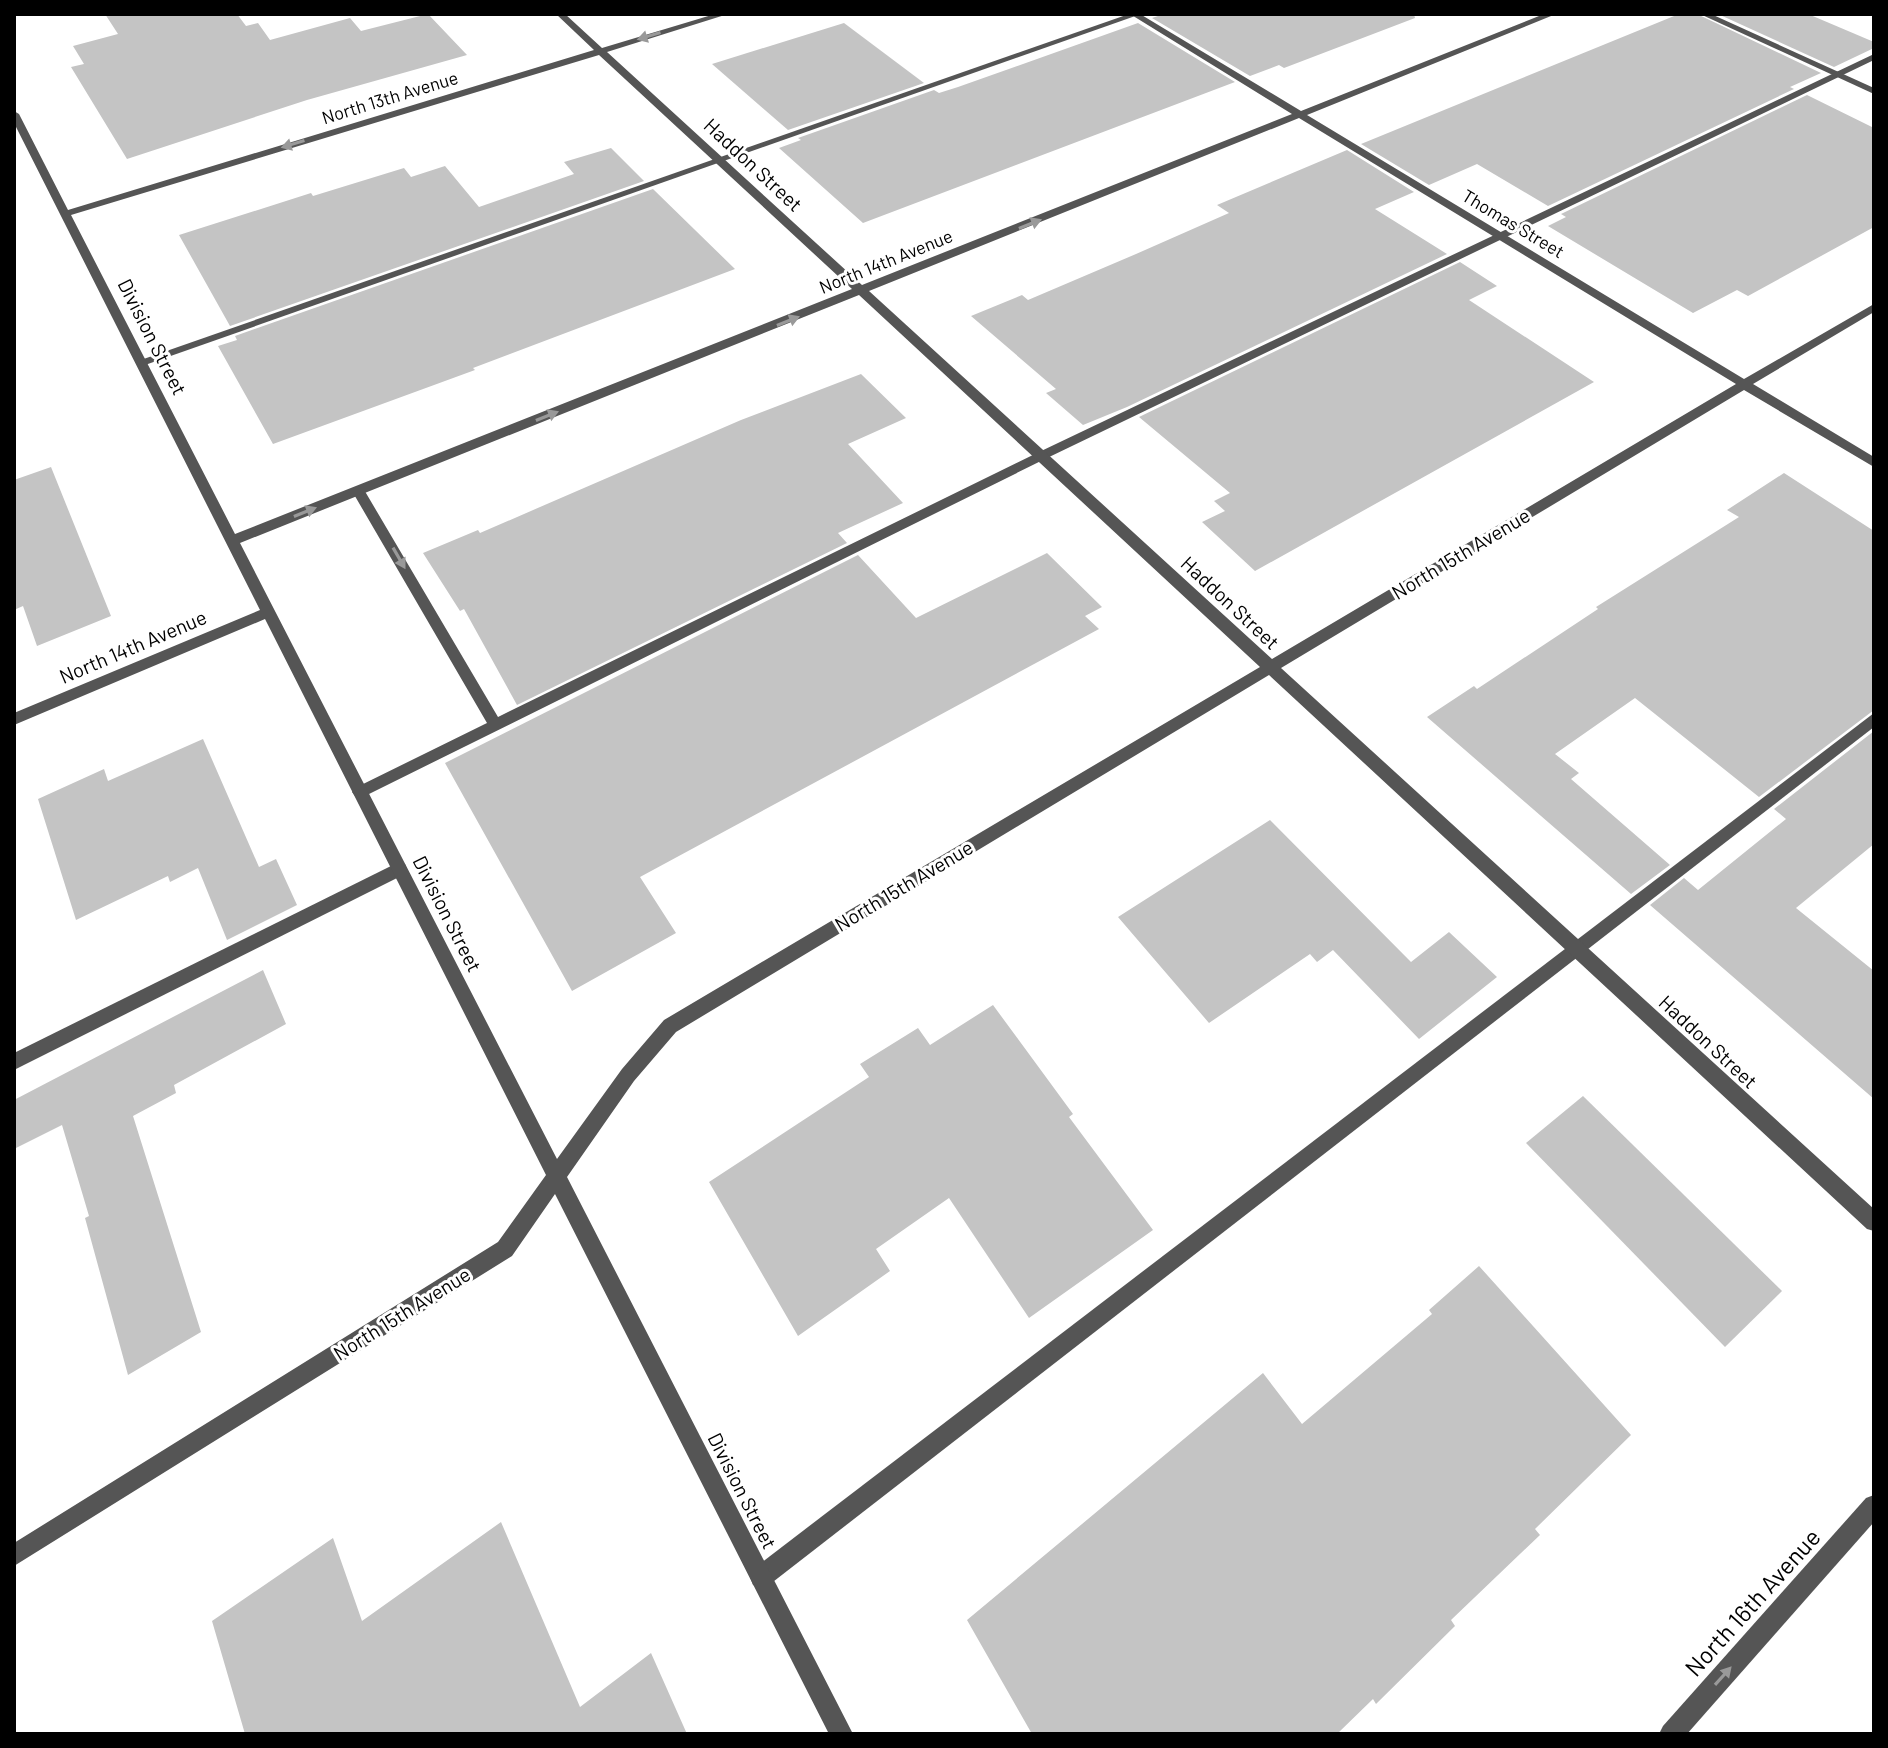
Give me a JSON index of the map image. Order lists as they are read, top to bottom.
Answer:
{
  "streets": {
    "street": [
      "North 13th Avenue",
      "Haddon Street",
      "Thomas Street",
      "North 14th Avenue",
      "Division Street",
      "North 15th Avenue",
      "North 16th Avenue"
    ]
  },
  "crossings": [
    ["North 13th Avenue", "Haddon Street"],
    ["North 13th Avenue", "Division Street"],
    ["Haddon Street", "North 14th Avenue"],
    ["Haddon Street", "North 15th Avenue"],
    ["Thomas Street", "North 14th Avenue"],
    ["Thomas Street", "North 15th Avenue"],
    ["North 14th Avenue", "Division Street"],
    ["Division Street", "North 15th Avenue"]
  ],
  "one_way": ["North 13th Avenue", "North 14th Avenue", "North 16th Avenue"]
}
